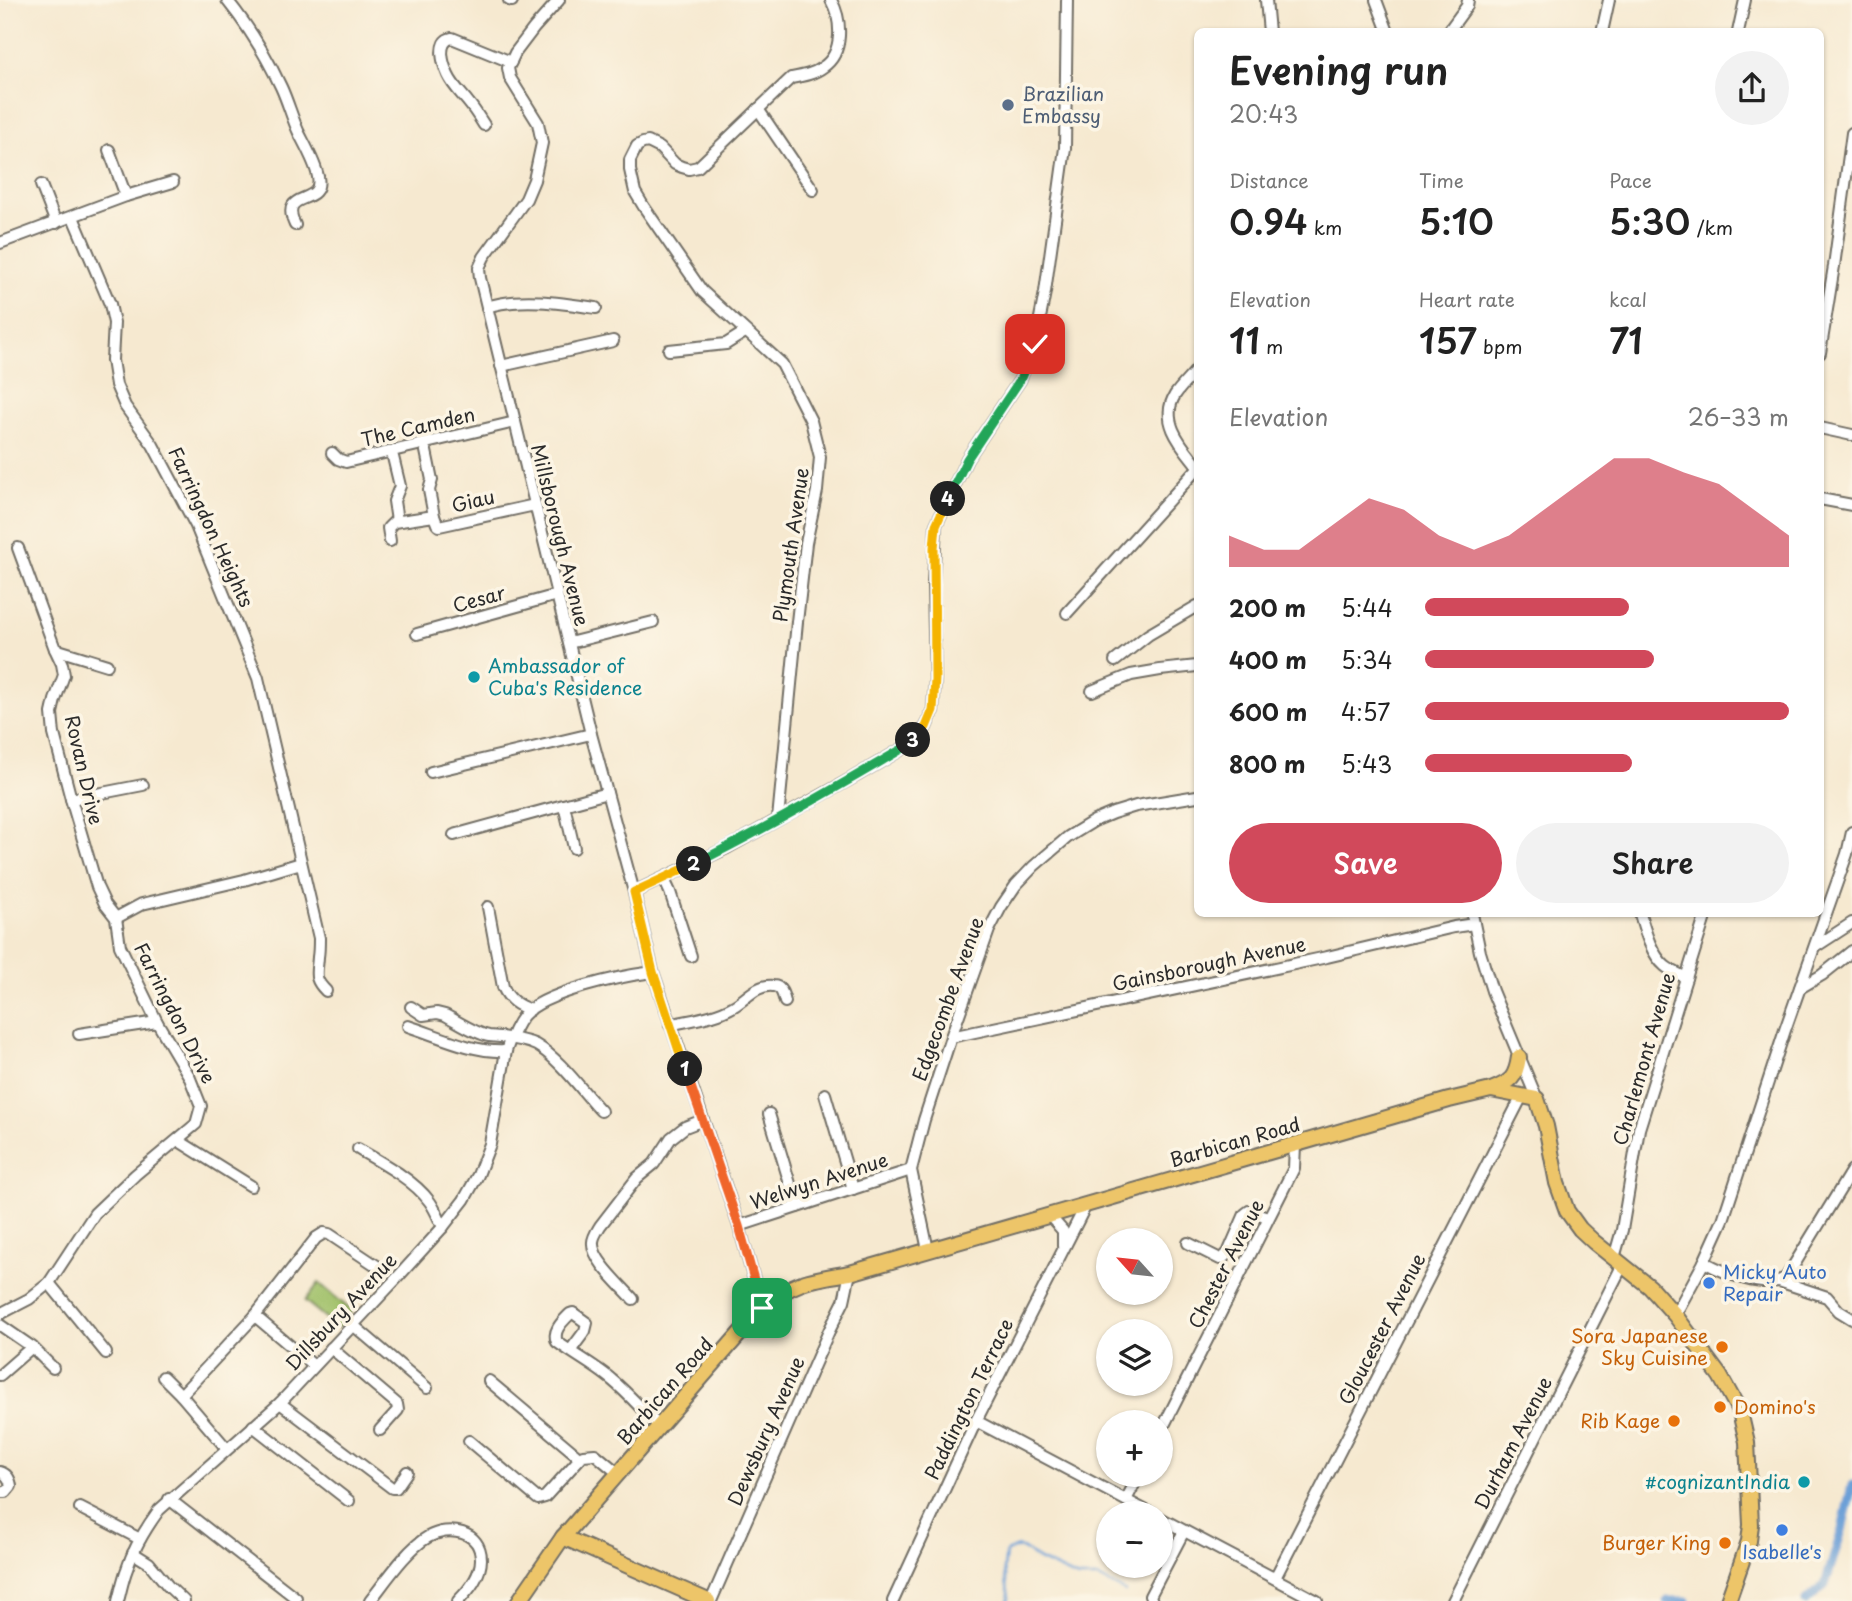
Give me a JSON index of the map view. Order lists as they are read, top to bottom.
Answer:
{
  "streets": {
    "main road": ["Barbican Road"],
    "street": [
      "The Camden",
      "Giau",
      "Farringdon Heights",
      "Millsborough Avenue",
      "Plymouth Avenue",
      "Cesar",
      "Rovan Drive",
      "Gainsborough Avenue",
      "Edgecombe Avenue",
      "Farringdon Drive",
      "Charlemont Avenue",
      "Welwyn Avenue",
      "Chester Avenue",
      "Dillsbury Avenue",
      "Gloucester Avenue",
      "Paddington Terrace",
      "Dewsbury Avenue",
      "Durham Avenue"
    ]
  },
  "crossings": [
    ["The Camden", "Millsborough Avenue"],
    ["Giau", "Millsborough Avenue"],
    ["Millsborough Avenue", "Cesar"],
    ["Millsborough Avenue", "Barbican Road"],
    ["Millsborough Avenue", "Welwyn Avenue"],
    ["Millsborough Avenue", "Dillsbury Avenue"],
    ["Rovan Drive", "Farringdon Drive"],
    ["Gainsborough Avenue", "Edgecombe Avenue"],
    ["Edgecombe Avenue", "Barbican Road"],
    ["Edgecombe Avenue", "Welwyn Avenue"],
    ["Charlemont Avenue", "Durham Avenue"],
    ["Barbican Road", "Chester Avenue"],
    ["Barbican Road", "Gloucester Avenue"],
    ["Barbican Road", "Paddington Terrace"],
    ["Barbican Road", "Dewsbury Avenue"]
  ],
  "places": [
    "Brazilian Embassy",
    "Ambassador of Cuba's Residence",
    "Micky Auto Repair",
    "Sora Japanese Sky Cuisine",
    "Domino's",
    "Rib Kage",
    "#cognizantIndia",
    "Isabelle's",
    "Burger King"
  ],
  "north": "top left",
  "page": {
    "heading": ["Evening run", "20:43"],
    "stats": [
      ["Distance", "0.94 km"],
      ["Time", "5:10"],
      ["Pace", "5:30 /km"],
      ["Elevation", "11 m"],
      ["Heart rate", "157 bpm"],
      ["kcal", "71"]
    ],
    "chart": ["Elevation", "26–33 m"],
    "pins": [
      "4",
      "3",
      "2",
      "1"
    ],
    "list": [
      {
        "name": "200 m",
        "note": "5:44"
      },
      {
        "name": "400 m",
        "note": "5:34"
      },
      {
        "name": "600 m",
        "note": "4:57"
      },
      {
        "name": "800 m",
        "note": "5:43"
      }
    ],
    "buttons": ["Save", "Share"],
    "map_buttons": ["+", "−"]
  }
}
